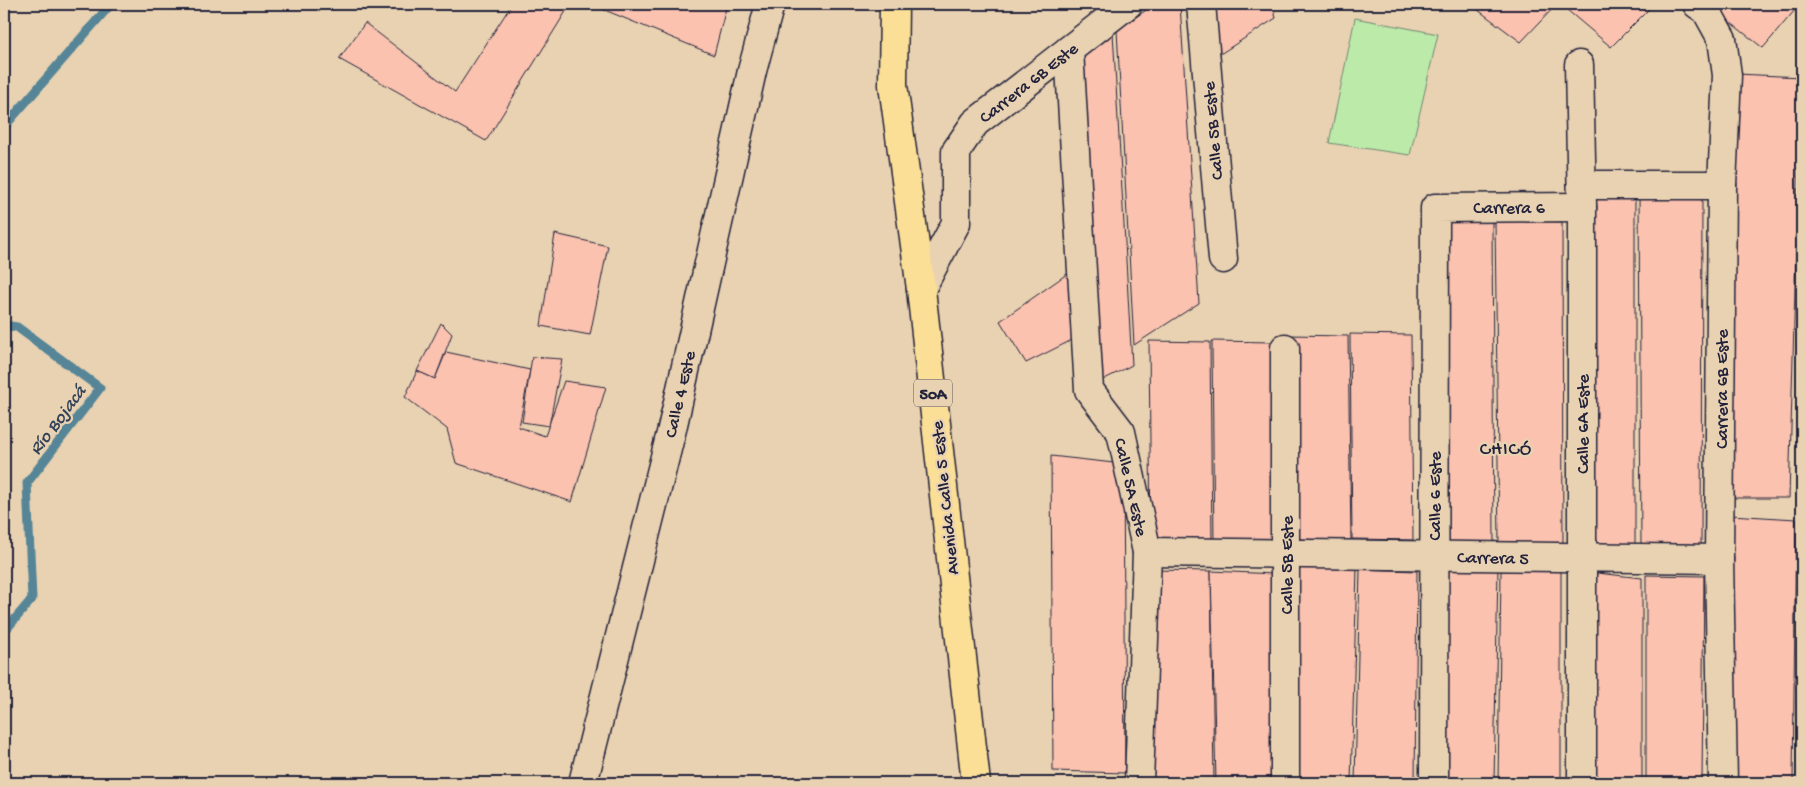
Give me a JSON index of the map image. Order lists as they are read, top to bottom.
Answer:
{
  "streets": {
    "main road": ["50A", "Avenida Calle 5 Este"],
    "street": [
      "Carrera 6B Este",
      "Calle 5B Este",
      "Carrera 6",
      "Calle 4 Este",
      "Calle 6A Este",
      "Calle 5A Este",
      "Calle 6 Este",
      "Carrera 5"
    ]
  },
  "crossings": [
    ["Carrera 6B Este", "Carrera 6"],
    ["Carrera 6B Este", "Calle 5A Este"],
    ["Carrera 6B Este", "Avenida Calle 5 Este"],
    ["Carrera 6B Este", "Carrera 5"],
    ["Calle 5B Este", "Carrera 5"],
    ["Carrera 6", "Calle 6A Este"],
    ["Carrera 6", "Calle 6 Este"],
    ["Calle 6A Este", "Carrera 5"],
    ["Calle 5A Este", "Carrera 5"],
    ["Calle 6 Este", "Carrera 5"]
  ],
  "districts": ["CHICÓ"],
  "water": ["Río Bojacá"]
}
